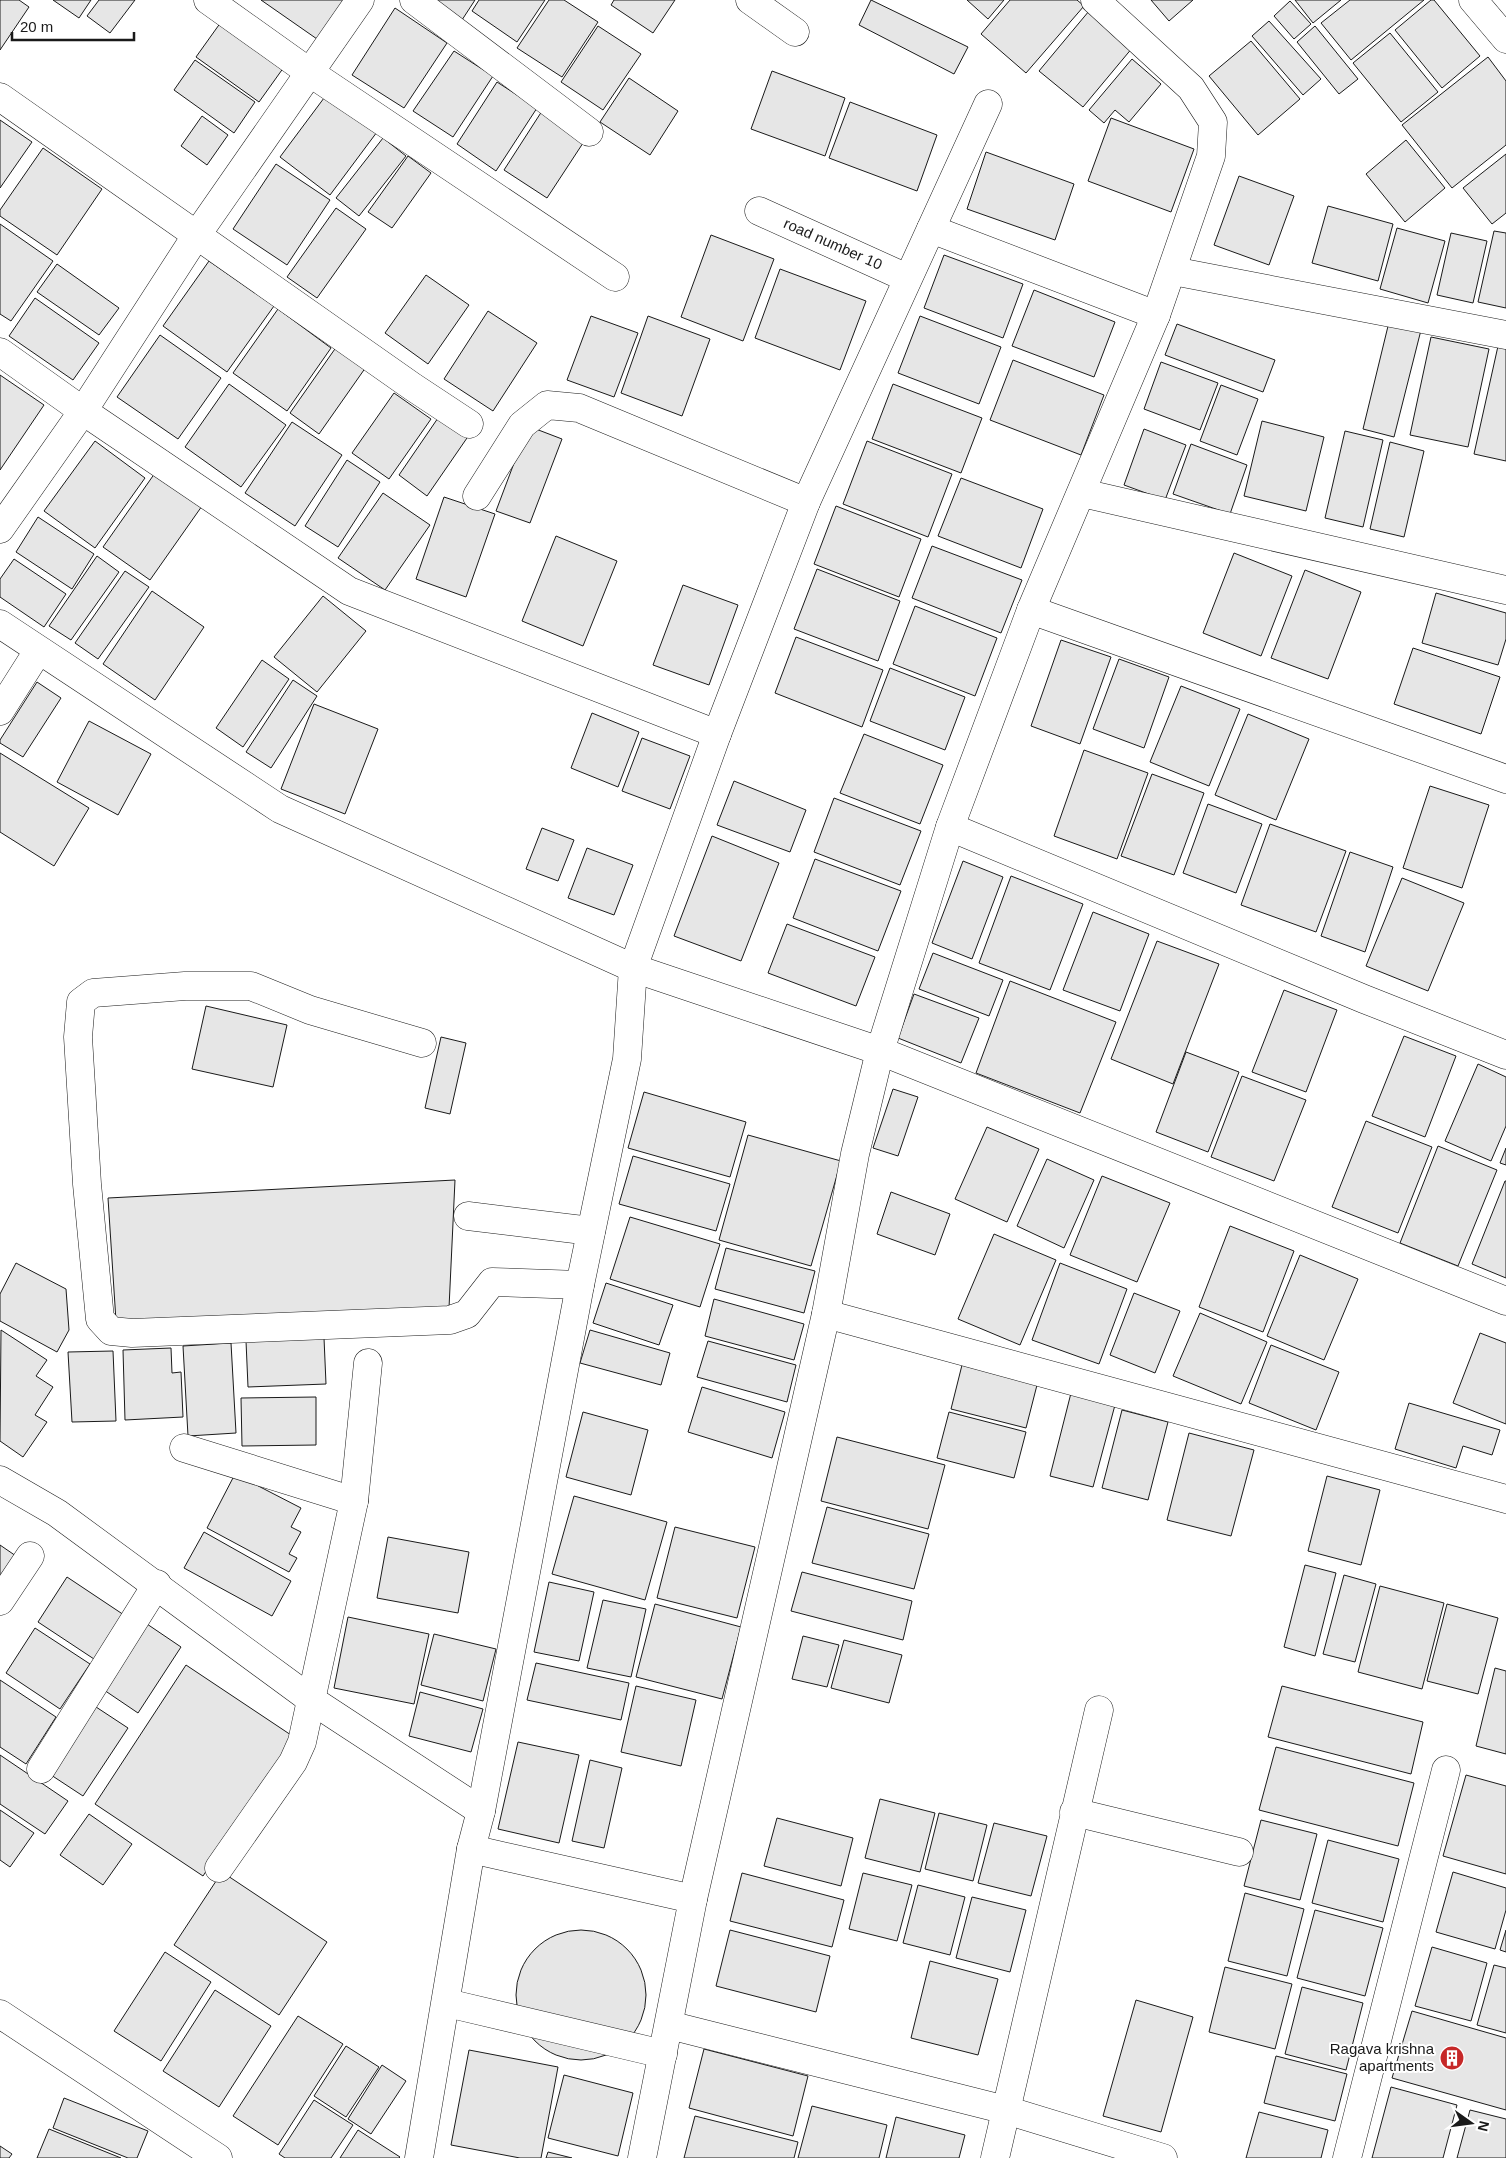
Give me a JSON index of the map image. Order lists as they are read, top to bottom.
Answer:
{
  "streets": {
    "street": ["road number 10"]
  },
  "places": {
    "building": ["Ragava krishna apartments"]
  },
  "scale_bar": "20 m",
  "north": "right"
}
